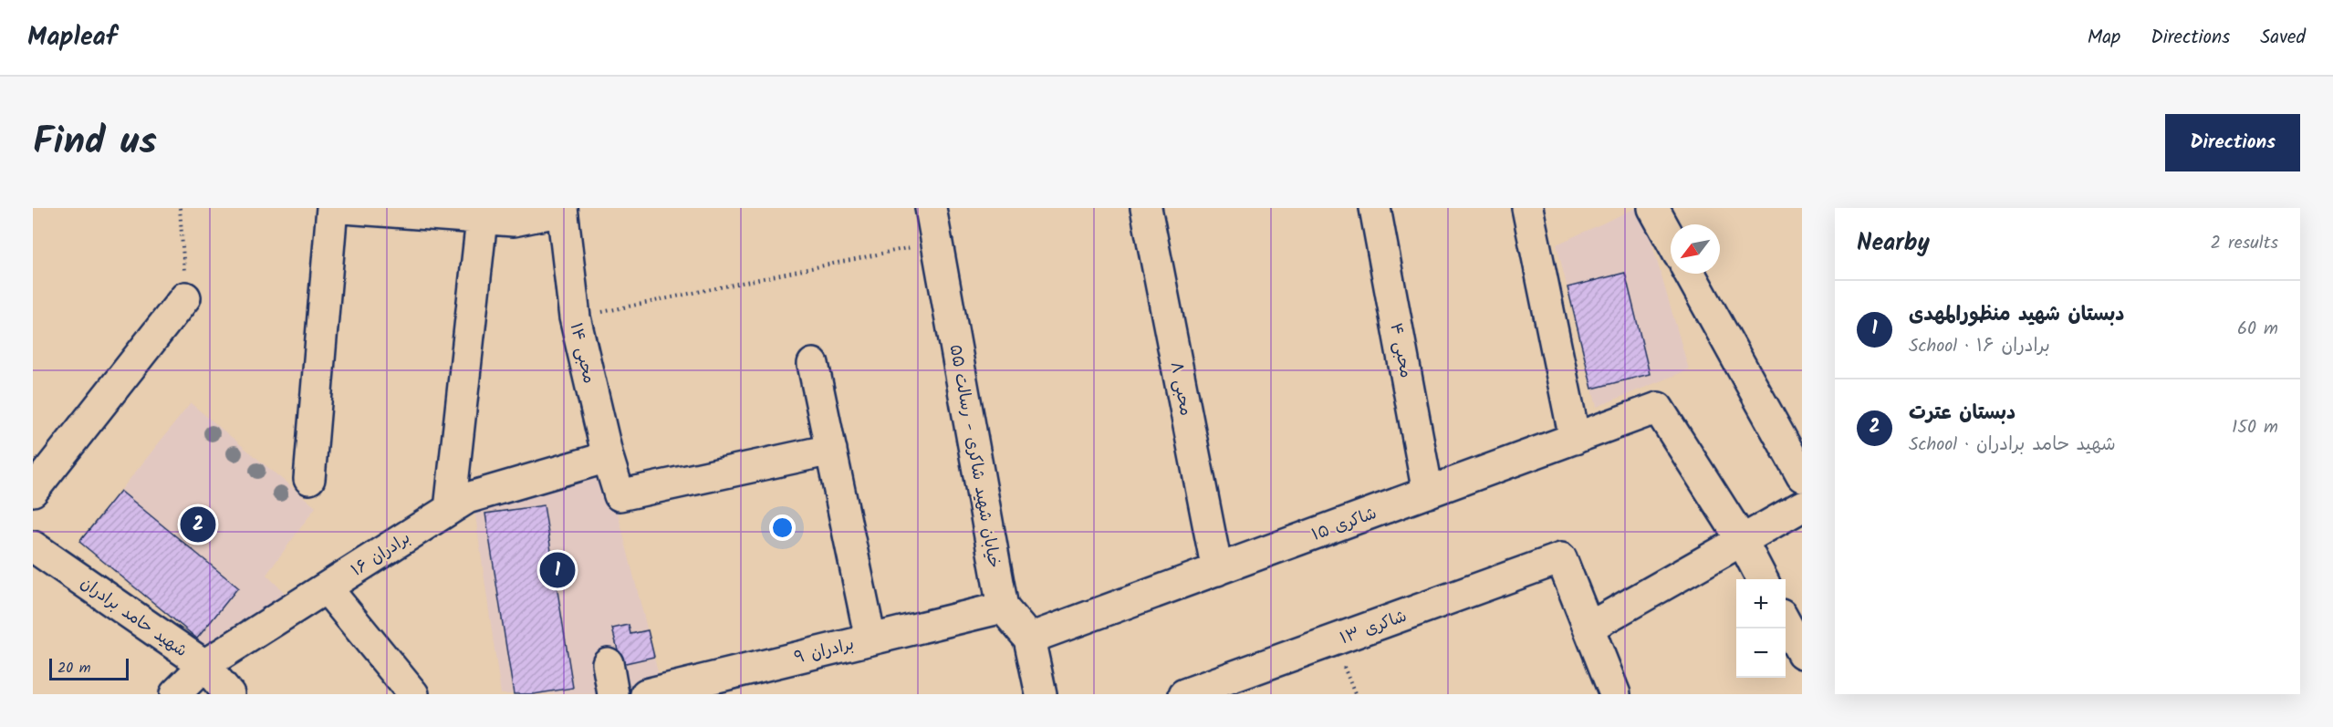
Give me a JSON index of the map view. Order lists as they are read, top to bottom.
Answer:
{
  "streets": {
    "street": [
      "محبی ۴",
      "محبی ۱۴",
      "محبی ۸",
      "خیابان شهید شاکری - رسالت ۵۵",
      "شاکری ۱۵",
      "برادران ۱۶",
      "شهید حامد برادران",
      "شاکری ۱۳",
      "برادران ۹"
    ]
  },
  "crossings": [
    ["محبی ۴", "شاکری ۱۵"],
    ["محبی ۱۴", "برادران ۱۶"],
    ["محبی ۸", "شاکری ۱۵"],
    ["خیابان شهید شاکری - رسالت ۵۵", "برادران ۹"],
    ["برادران ۱۶", "شهید حامد برادران"]
  ],
  "scale_bar": "20 m",
  "north": "bottom left",
  "page": {
    "header": "Mapleaf",
    "nav": ["Map", "Directions", "Saved"],
    "title": "Find us",
    "buttons": "Directions",
    "heading": ["Nearby", "2 results"],
    "list": [
      {
        "mark": "1",
        "name": "دبستان شهید منظورالمهدی",
        "note": "School · برادران ۱۶",
        "value": "60 m"
      },
      {
        "mark": "2",
        "name": "دبستان عترت",
        "note": "School · شهید حامد برادران",
        "value": "150 m"
      }
    ],
    "pins": ["2", "1"],
    "map_buttons": ["+", "−"],
    "scale": "20 m"
  }
}
